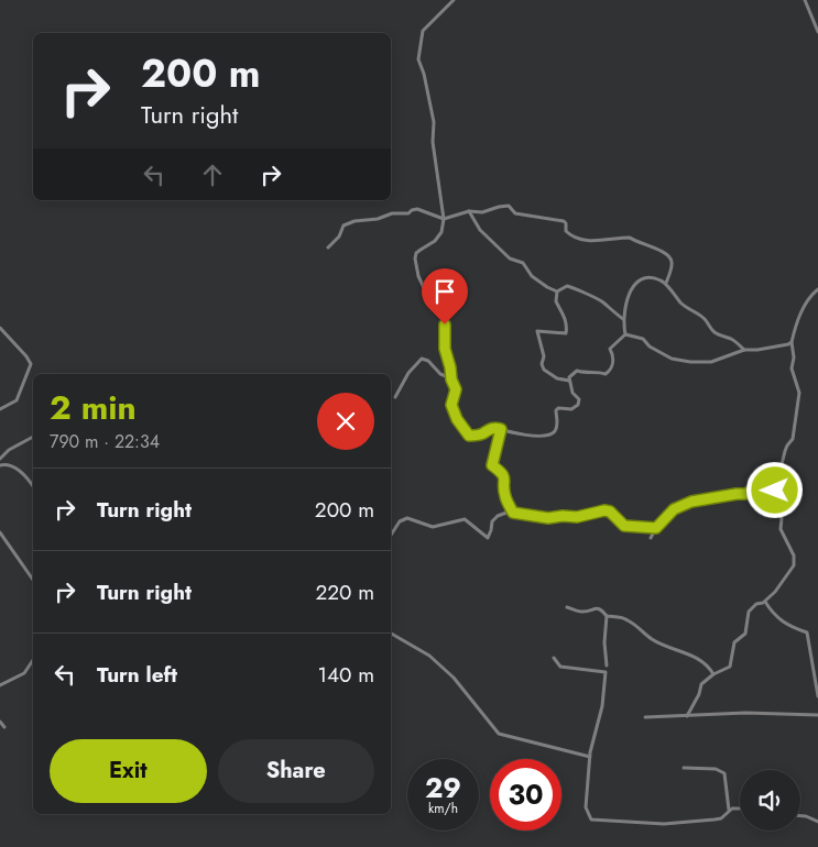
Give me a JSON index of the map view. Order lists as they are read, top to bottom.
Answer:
{
  "page": {
    "turn": ["200 m", "Turn right"],
    "heading": ["2 min", "790 m · 22:34"],
    "list": [
      {
        "name": "Turn right",
        "value": "200 m"
      },
      {
        "name": "Turn right",
        "value": "220 m"
      },
      {
        "name": "Turn left",
        "value": "140 m"
      }
    ],
    "buttons": ["Exit", "Share"],
    "speed": "29 km/h",
    "limit": "30"
  }
}
